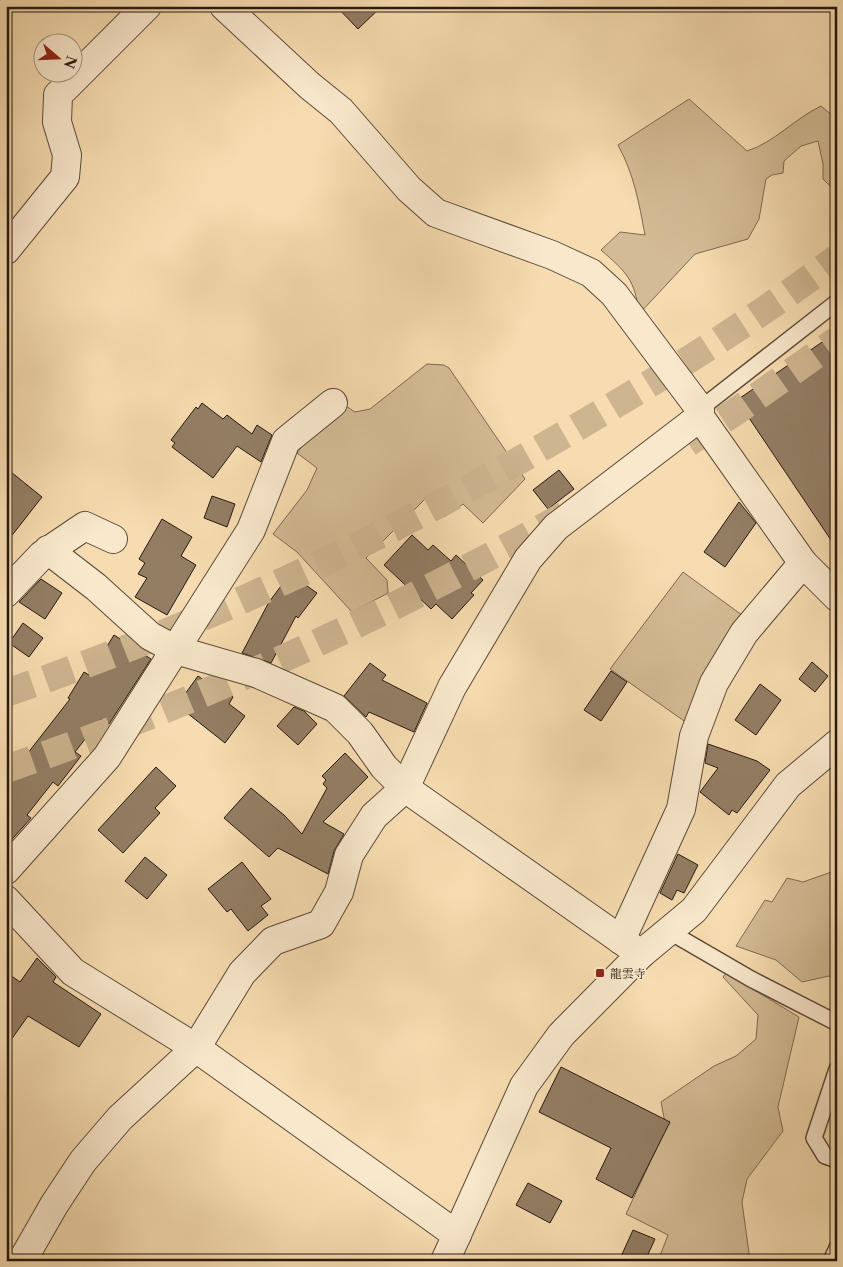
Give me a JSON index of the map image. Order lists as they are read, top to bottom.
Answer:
{
  "places": {
    "transit": ["龍雲寺"]
  },
  "north": "right"
}
